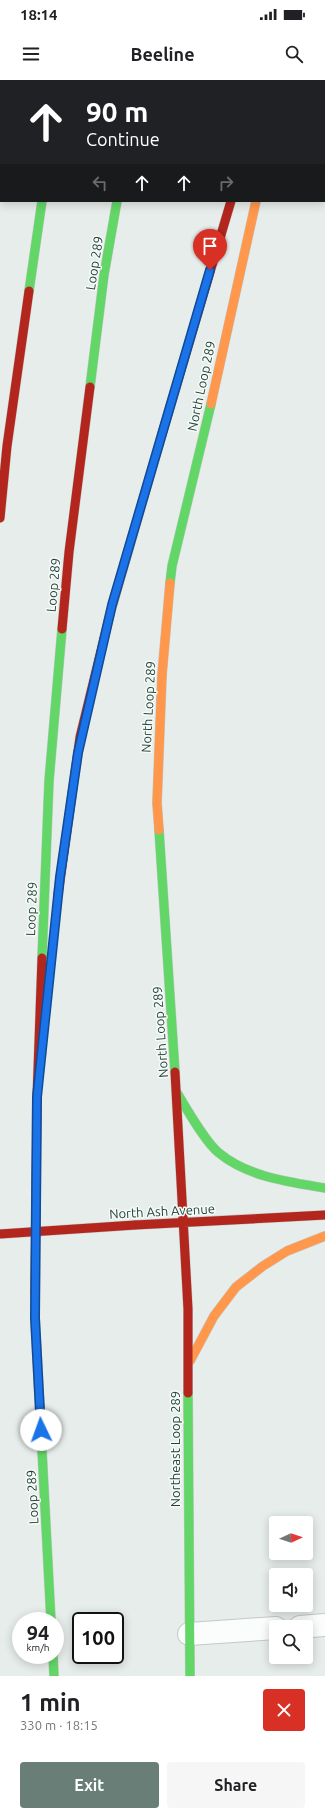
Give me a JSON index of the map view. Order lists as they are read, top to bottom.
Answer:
{
  "streets": {
    "main road": [
      "Loop 289",
      "North Loop 289",
      "North Ash Avenue",
      "Northeast Loop 289"
    ]
  },
  "crossings": [
    ["North Loop 289", "North Ash Avenue"],
    ["North Loop 289", "Northeast Loop 289"],
    ["North Ash Avenue", "Northeast Loop 289"]
  ],
  "north": "right",
  "page": {
    "status": "18:14",
    "header": "Beeline",
    "turn": ["90 m", "Continue"],
    "speed": "94 km/h",
    "limit": "100",
    "heading": ["1 min", "330 m · 18:15"],
    "buttons": ["Exit", "Share"]
  }
}
